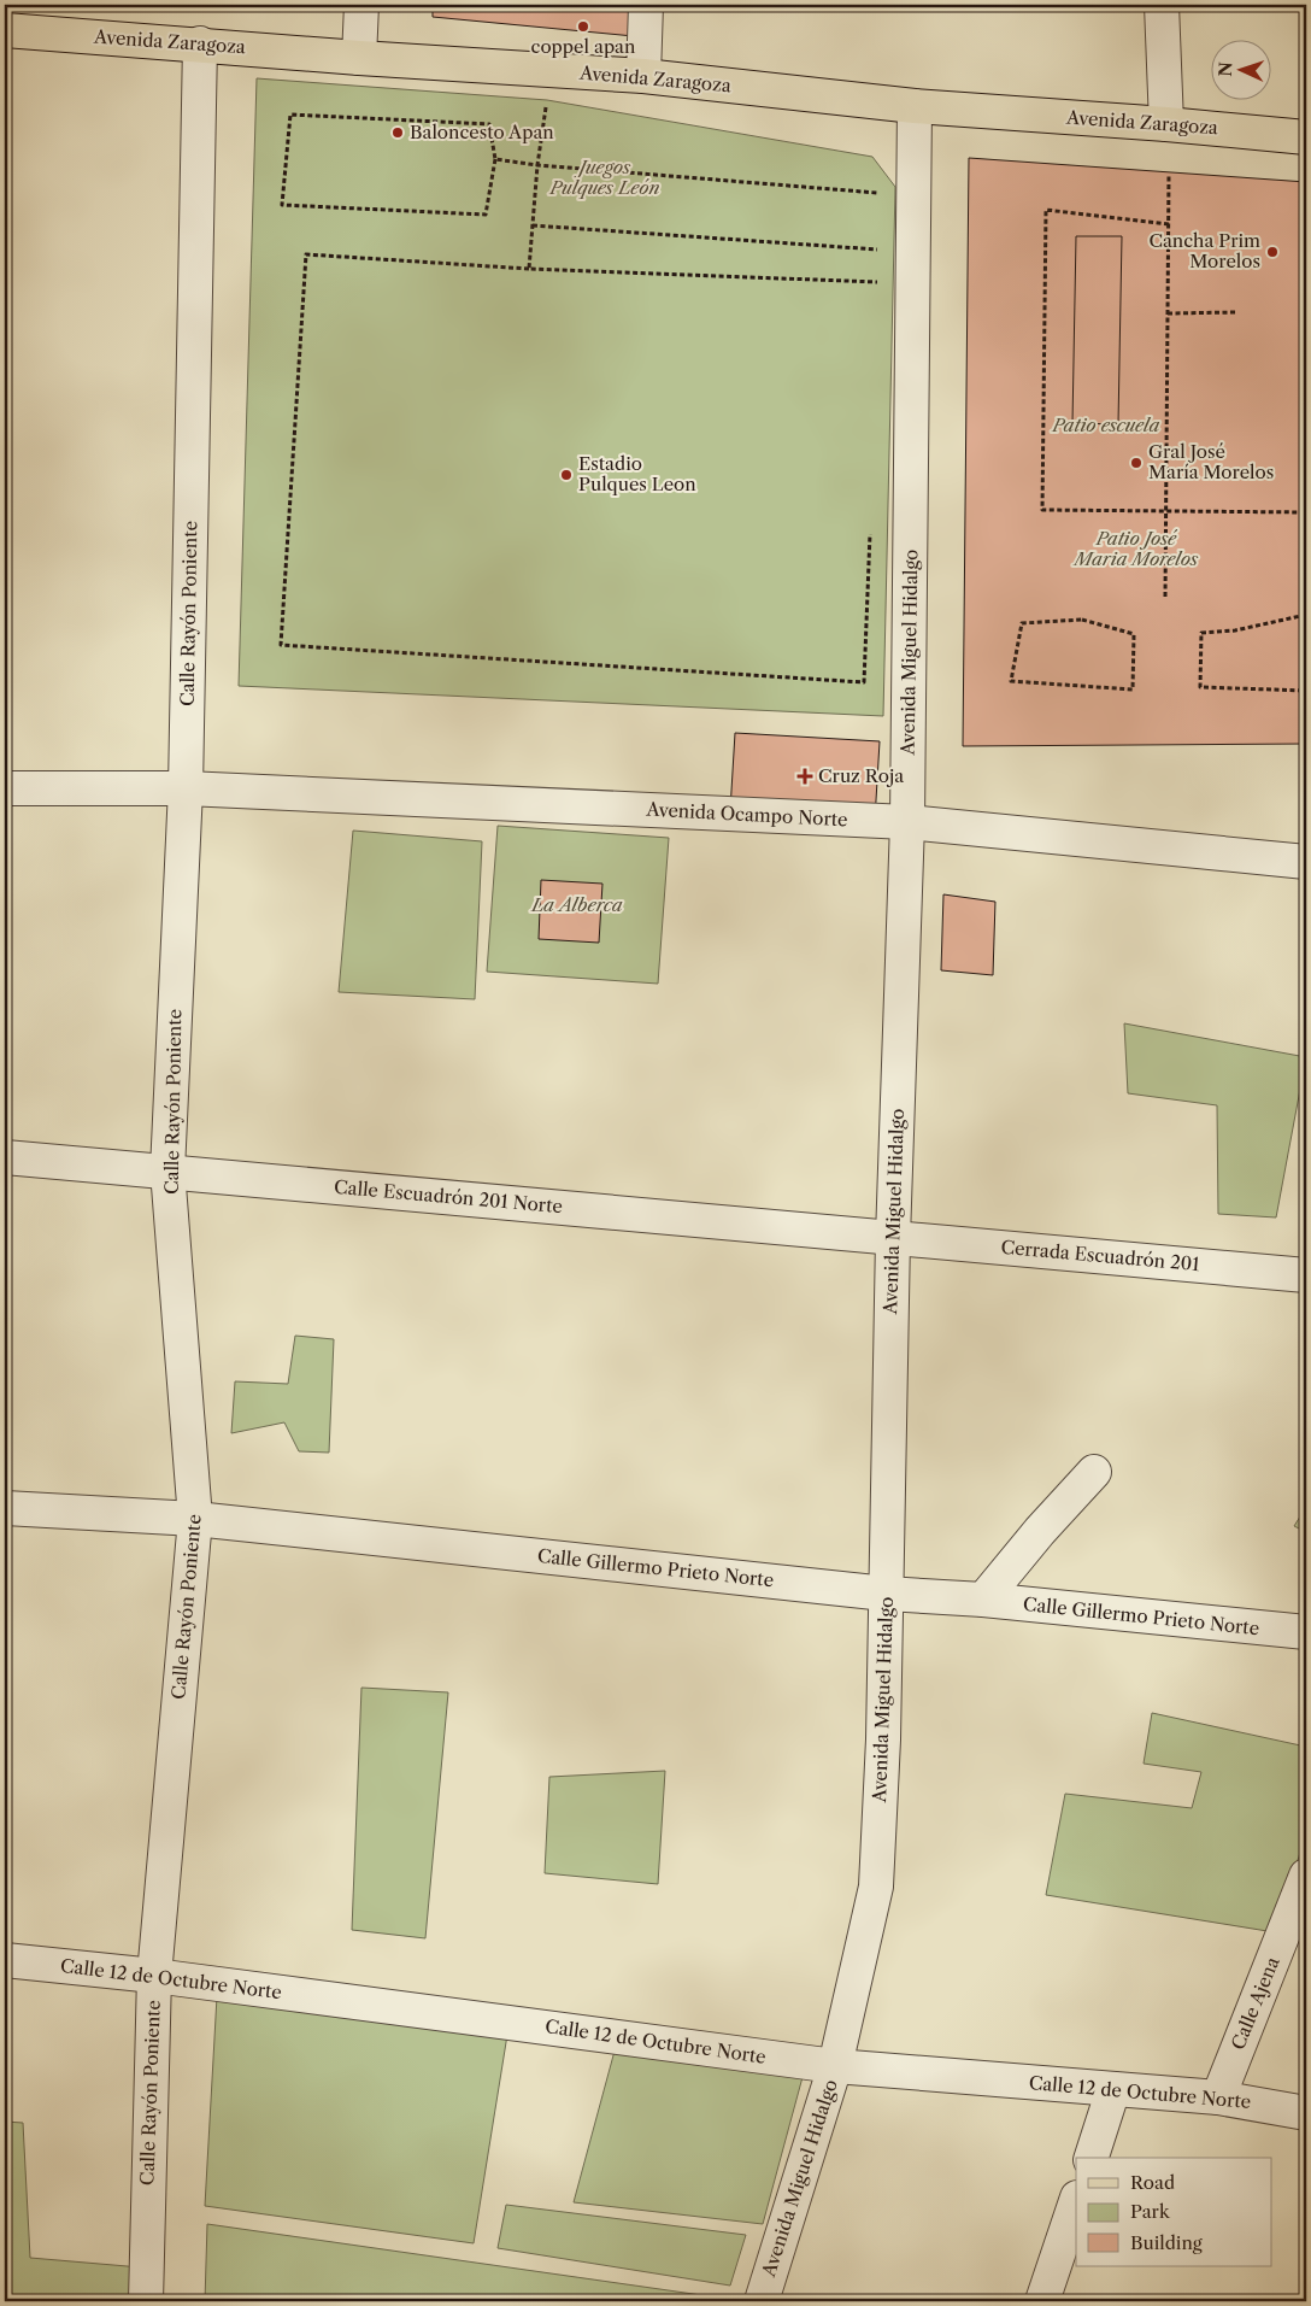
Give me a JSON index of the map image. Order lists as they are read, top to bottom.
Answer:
{
  "streets": {
    "main road": ["Avenida Zaragoza"],
    "street": [
      "Calle Rayón Poniente",
      "Avenida Miguel Hidalgo",
      "Avenida Ocampo Norte",
      "Calle Escuadrón 201 Norte",
      "Cerrada Escuadrón 201",
      "Calle Gillermo Prieto Norte",
      "Calle 12 de Octubre Norte",
      "Calle Ajena"
    ]
  },
  "crossings": [
    ["Avenida Zaragoza", "Calle Rayón Poniente"],
    ["Avenida Zaragoza", "Avenida Miguel Hidalgo"],
    ["Calle Rayón Poniente", "Avenida Ocampo Norte"],
    ["Calle Rayón Poniente", "Calle Escuadrón 201 Norte"],
    ["Calle Rayón Poniente", "Calle Gillermo Prieto Norte"],
    ["Calle Rayón Poniente", "Calle 12 de Octubre Norte"],
    ["Avenida Miguel Hidalgo", "Avenida Ocampo Norte"],
    ["Avenida Miguel Hidalgo", "Calle Escuadrón 201 Norte"],
    ["Avenida Miguel Hidalgo", "Cerrada Escuadrón 201"],
    ["Avenida Miguel Hidalgo", "Calle Gillermo Prieto Norte"],
    ["Avenida Miguel Hidalgo", "Calle 12 de Octubre Norte"],
    ["Calle Escuadrón 201 Norte", "Cerrada Escuadrón 201"],
    ["Calle 12 de Octubre Norte", "Calle Ajena"]
  ],
  "parks": [
    "Juegos Pulques León",
    "Patio escuela",
    "Patio José Maria Morelos",
    "La Alberca"
  ],
  "places": {
    "other": [
      "coppel apan",
      "Baloncesto Apan",
      "Cancha Prim Morelos",
      "Gral José María Morelos",
      "Estadio Pulques Leon"
    ],
    "health": ["Cruz Roja"]
  },
  "legend": ["Road", "Park", "Building"],
  "north": "left"
}
